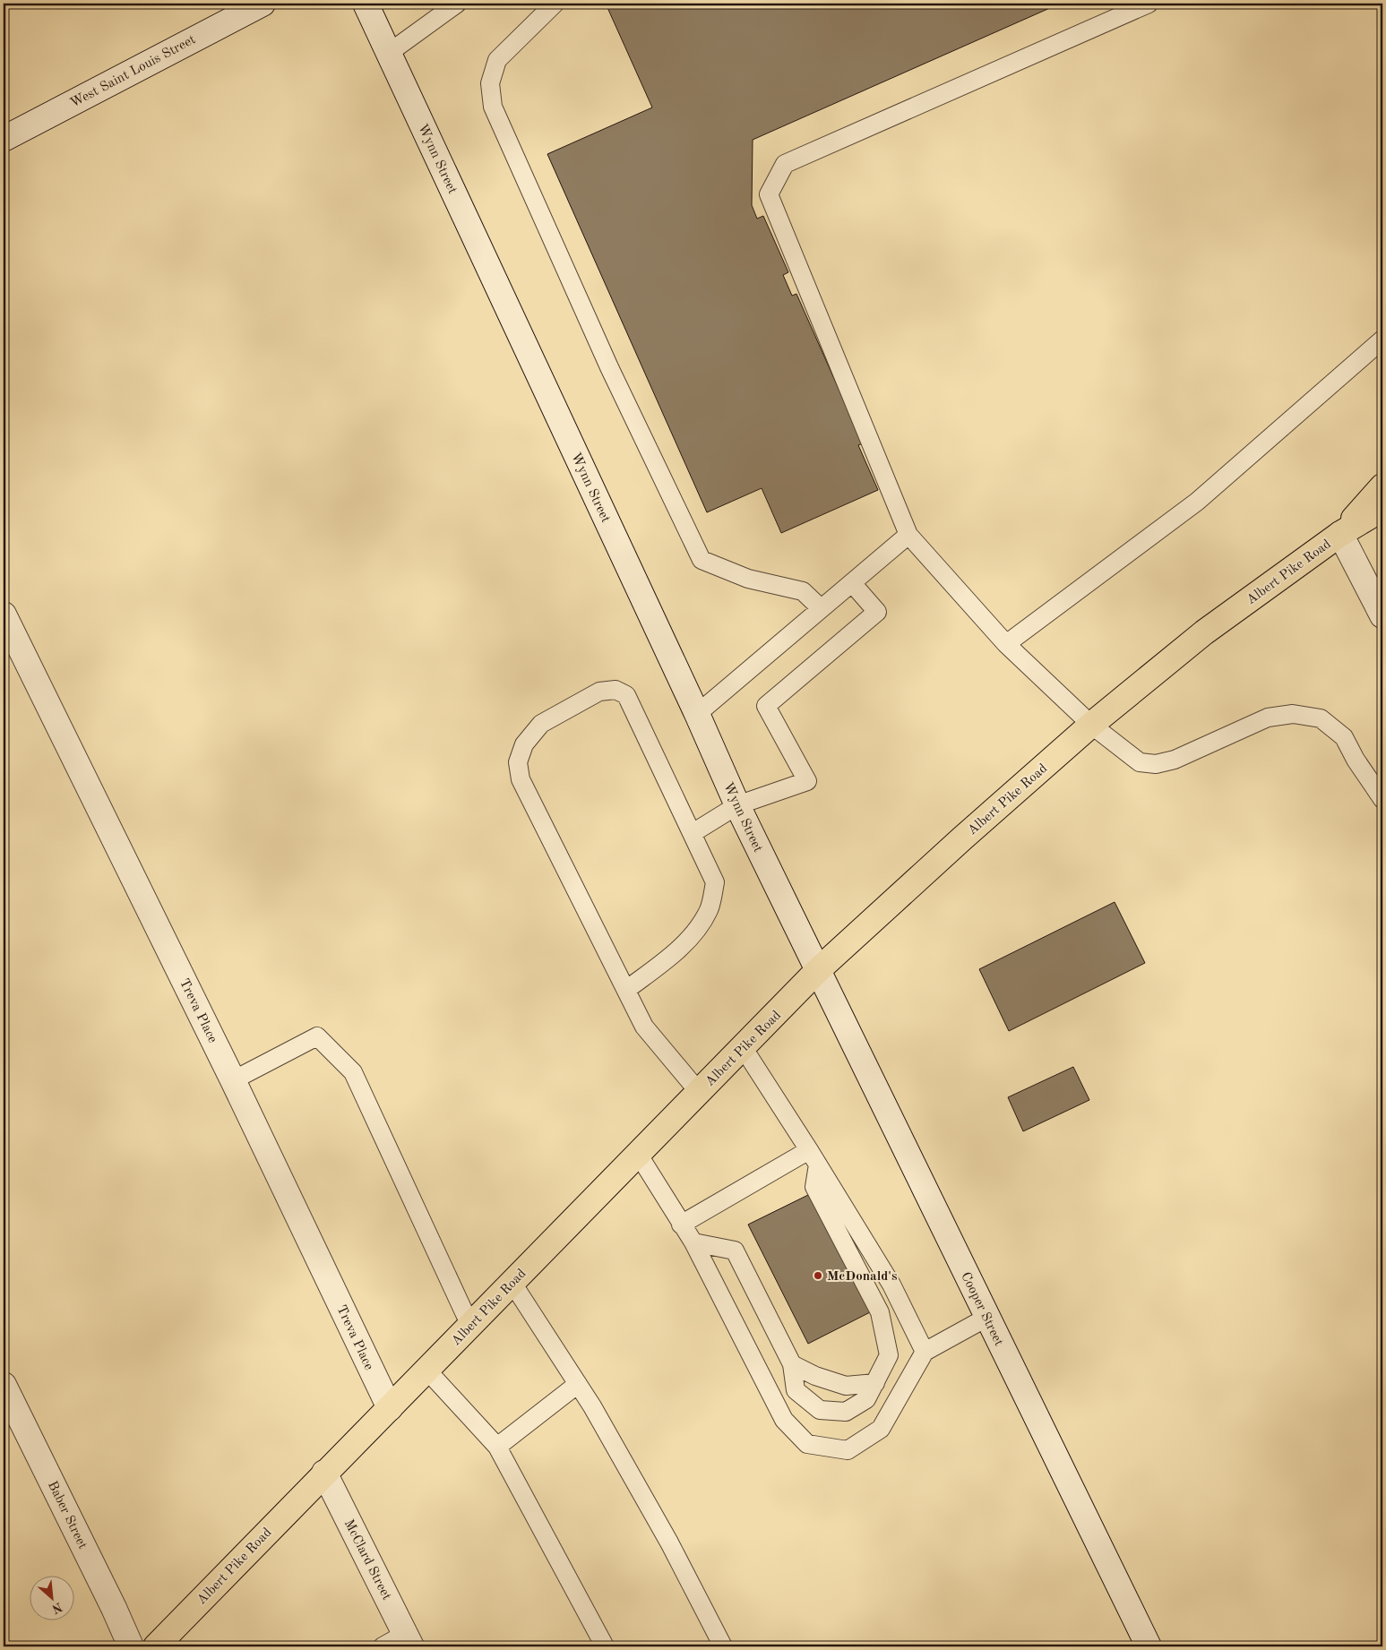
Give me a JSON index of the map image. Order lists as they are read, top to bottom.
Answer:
{
  "streets": {
    "main road": ["Albert Pike Road"],
    "street": [
      "West Saint Louis Street",
      "Wynn Street",
      "Treva Place",
      "Cooper Street",
      "Baber Street",
      "McClard Street"
    ]
  },
  "crossings": [
    ["Wynn Street", "Albert Pike Road"],
    ["Wynn Street", "Cooper Street"],
    ["Albert Pike Road", "Treva Place"],
    ["Albert Pike Road", "Cooper Street"],
    ["Albert Pike Road", "McClard Street"]
  ],
  "places": ["McDonald's"],
  "north": "bottom right"
}
